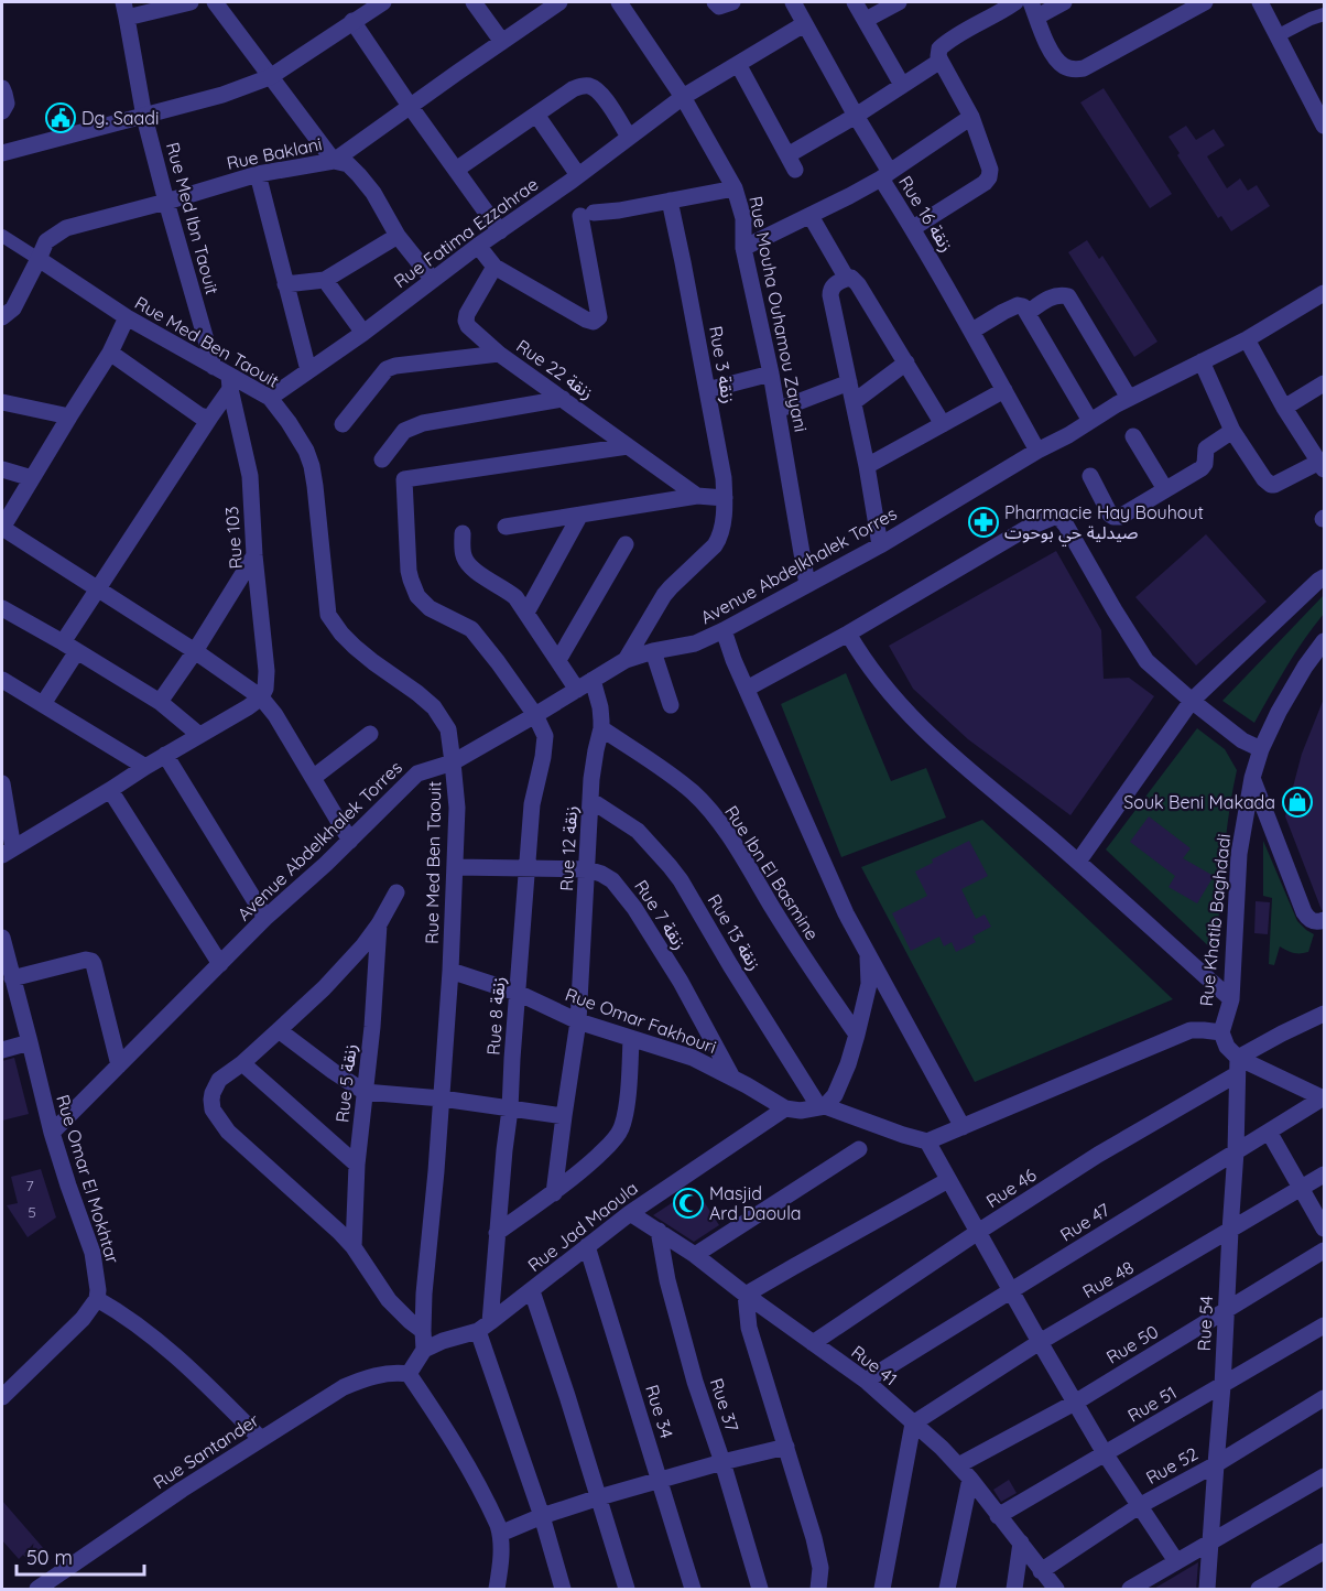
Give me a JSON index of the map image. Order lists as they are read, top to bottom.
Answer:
{
  "streets": {
    "street": [
      "Rue Baklani",
      "Rue 16 زنقة",
      "Rue Med Ibn Taouit",
      "Rue Fatima Ezzahrae",
      "Rue Mouha Ouhamou Zayani",
      "Rue Med Ben Taouit",
      "Rue 3 زنقة",
      "Rue 22 زنقة",
      "Rue 103",
      "Avenue Abdelkhalek Torres",
      "Rue 12 زنقة",
      "Rue Ibn El Basmine",
      "Rue 7 زنقة",
      "Rue Khatib Baghdadi",
      "Rue 13 زنقة",
      "Rue 8 زنقة",
      "Rue Omar Fakhouri",
      "Rue 5 زنقة",
      "Rue Omar El Mokhtar",
      "Rue 46",
      "Rue 47",
      "Rue Jad Maoula",
      "Rue 48",
      "Rue 54",
      "Rue 50",
      "Rue 41",
      "Rue 51",
      "Rue 37",
      "Rue 34",
      "Rue Santander",
      "Rue 52"
    ]
  },
  "crossings": [
    ["Rue Baklani", "Rue Med Ibn Taouit"],
    ["Rue Baklani", "Rue Med Ben Taouit"],
    ["Rue 16 زنقة", "Rue Fatima Ezzahrae"],
    ["Rue 16 زنقة", "Avenue Abdelkhalek Torres"],
    ["Rue Med Ibn Taouit", "Rue Med Ben Taouit"],
    ["Rue Fatima Ezzahrae", "Rue Mouha Ouhamou Zayani"],
    ["Rue Fatima Ezzahrae", "Rue Med Ben Taouit"],
    ["Rue Mouha Ouhamou Zayani", "Avenue Abdelkhalek Torres"],
    ["Rue Med Ben Taouit", "Rue 103"],
    ["Rue Med Ben Taouit", "Avenue Abdelkhalek Torres"],
    ["Rue Med Ben Taouit", "Rue 7 زنقة"],
    ["Rue Med Ben Taouit", "Rue Omar Fakhouri"],
    ["Rue Med Ben Taouit", "Rue Jad Maoula"],
    ["Rue 3 زنقة", "Avenue Abdelkhalek Torres"],
    ["Rue 22 زنقة", "Rue 8 زنقة"],
    ["Avenue Abdelkhalek Torres", "Rue 12 زنقة"],
    ["Avenue Abdelkhalek Torres", "Rue 8 زنقة"],
    ["Avenue Abdelkhalek Torres", "Rue Omar El Mokhtar"],
    ["Rue 12 زنقة", "Rue Ibn El Basmine"],
    ["Rue 12 زنقة", "Rue 7 زنقة"],
    ["Rue 12 زنقة", "Rue 13 زنقة"],
    ["Rue 12 زنقة", "Rue Omar Fakhouri"],
    ["Rue 7 زنقة", "Rue 8 زنقة"],
    ["Rue 7 زنقة", "Rue Omar Fakhouri"],
    ["Rue Khatib Baghdadi", "Rue 46"],
    ["Rue Khatib Baghdadi", "Rue 54"],
    ["Rue 8 زنقة", "Rue Omar Fakhouri"],
    ["Rue 8 زنقة", "Rue Jad Maoula"],
    ["Rue Omar Fakhouri", "Rue Jad Maoula"],
    ["Rue 46", "Rue 54"],
    ["Rue 46", "Rue 41"],
    ["Rue 47", "Rue 54"],
    ["Rue 47", "Rue 41"],
    ["Rue Jad Maoula", "Rue 41"],
    ["Rue Jad Maoula", "Rue 34"],
    ["Rue 48", "Rue 54"],
    ["Rue 48", "Rue 41"],
    ["Rue 54", "Rue 50"],
    ["Rue 54", "Rue 51"],
    ["Rue 54", "Rue 52"],
    ["Rue 50", "Rue 41"],
    ["Rue 41", "Rue 51"],
    ["Rue 41", "Rue 37"],
    ["Rue 41", "Rue 52"]
  ],
  "places": {
    "public building": ["Dg. Saadi"],
    "pharmacy": ["Pharmacie Hay Bouhout صيدلية حي بوحوت"],
    "shop": ["Souk Beni Makada"],
    "mosque": ["Masjid Ard Daoula"]
  },
  "house_numbers": ["7", "5"],
  "scale_bar": "50 m"
}
